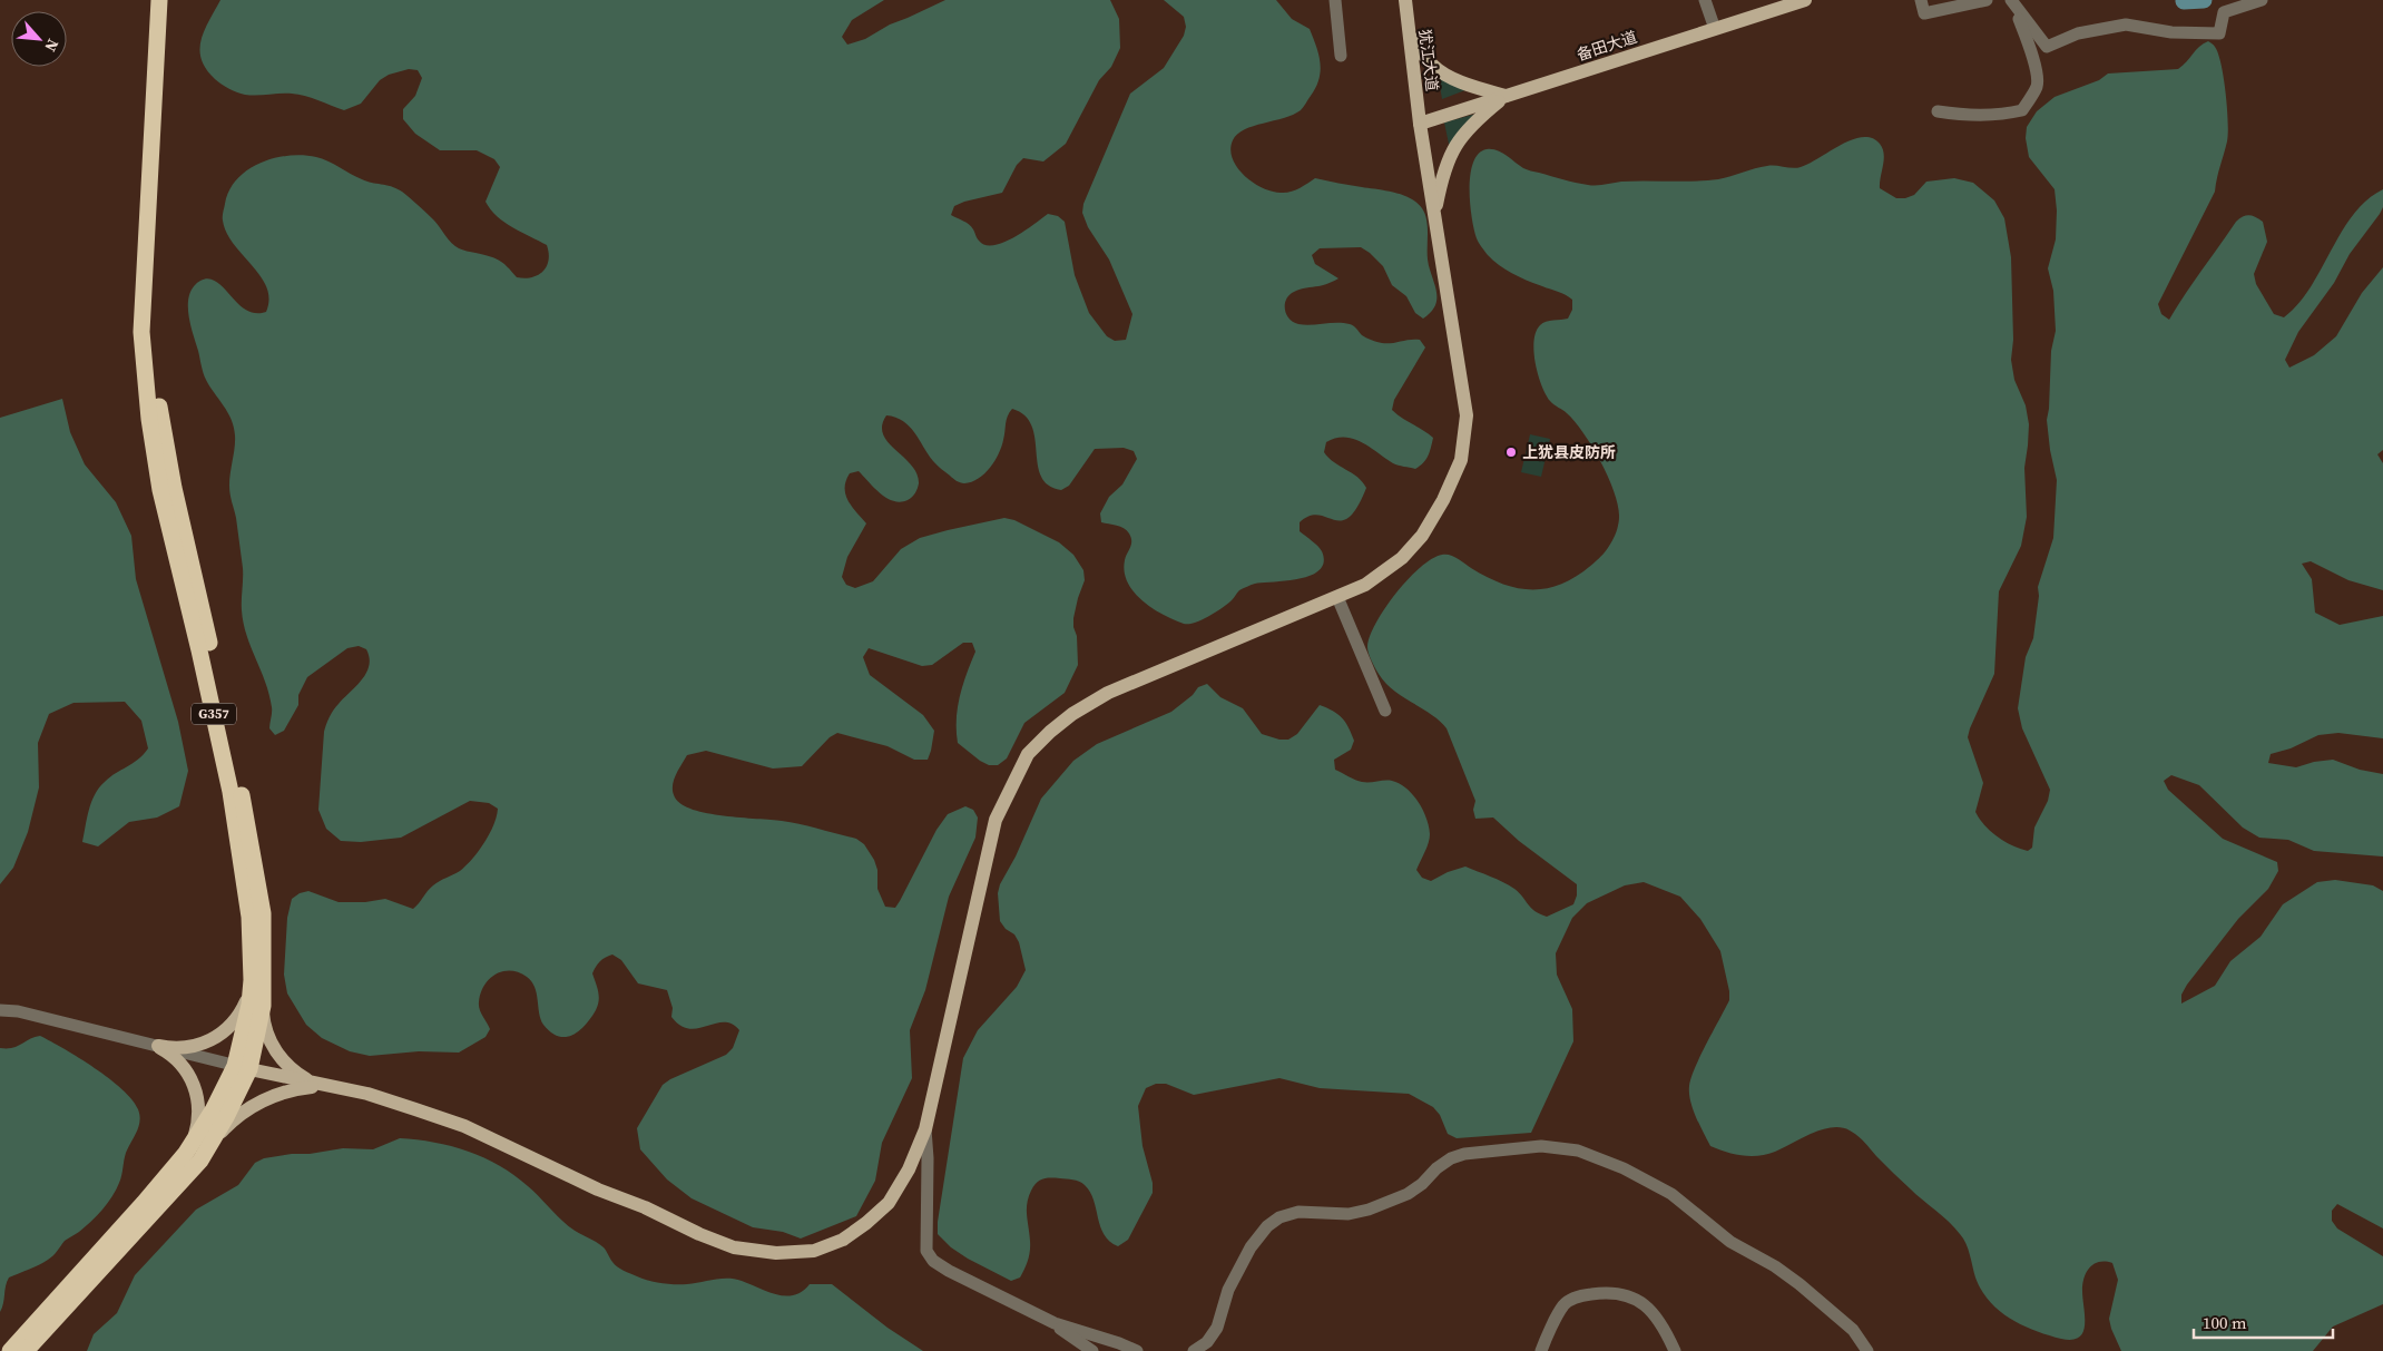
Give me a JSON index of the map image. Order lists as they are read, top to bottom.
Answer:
{
  "streets": {
    "highway": ["G357"],
    "main road": ["备田大道", "犹江大道"]
  },
  "crossings": [
    ["备田大道", "犹江大道"]
  ],
  "places": ["上犹县皮防所"],
  "scale_bar": "100 m",
  "north": "bottom right"
}
